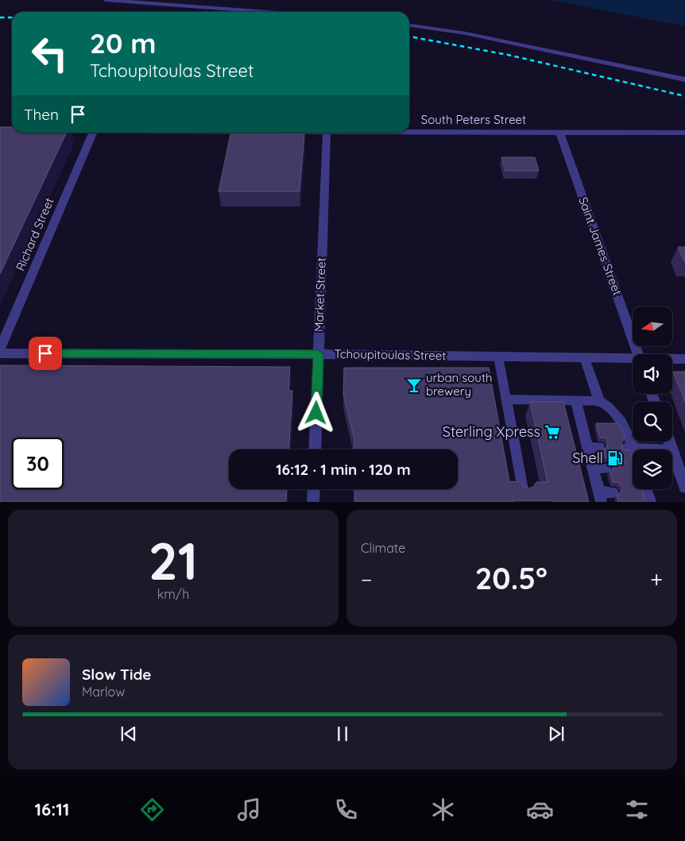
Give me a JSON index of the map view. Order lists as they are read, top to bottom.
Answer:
{
  "streets": {
    "street": [
      "South Peters Street",
      "Richard Street",
      "Saint James Street",
      "Market Street",
      "Tchoupitoulas Street"
    ]
  },
  "crossings": [
    ["South Peters Street", "Saint James Street"],
    ["Market Street", "Tchoupitoulas Street"]
  ],
  "places": {
    "bar": ["urban south brewery"],
    "supermarket": ["Sterling Xpress"],
    "fuel station": ["Shell"]
  },
  "north": "left",
  "page": {
    "turn": ["20 m", "Tchoupitoulas Street"],
    "then": "Then",
    "limit": "30",
    "trip": "16:12 · 1 min · 120 m",
    "tile": [
      ["21", "km/h"],
      "Climate"
    ],
    "heat": ["−", "20.5°", "+"],
    "song": ["Slow Tide", "Marlow"],
    "tabs": "16:11"
  }
}
